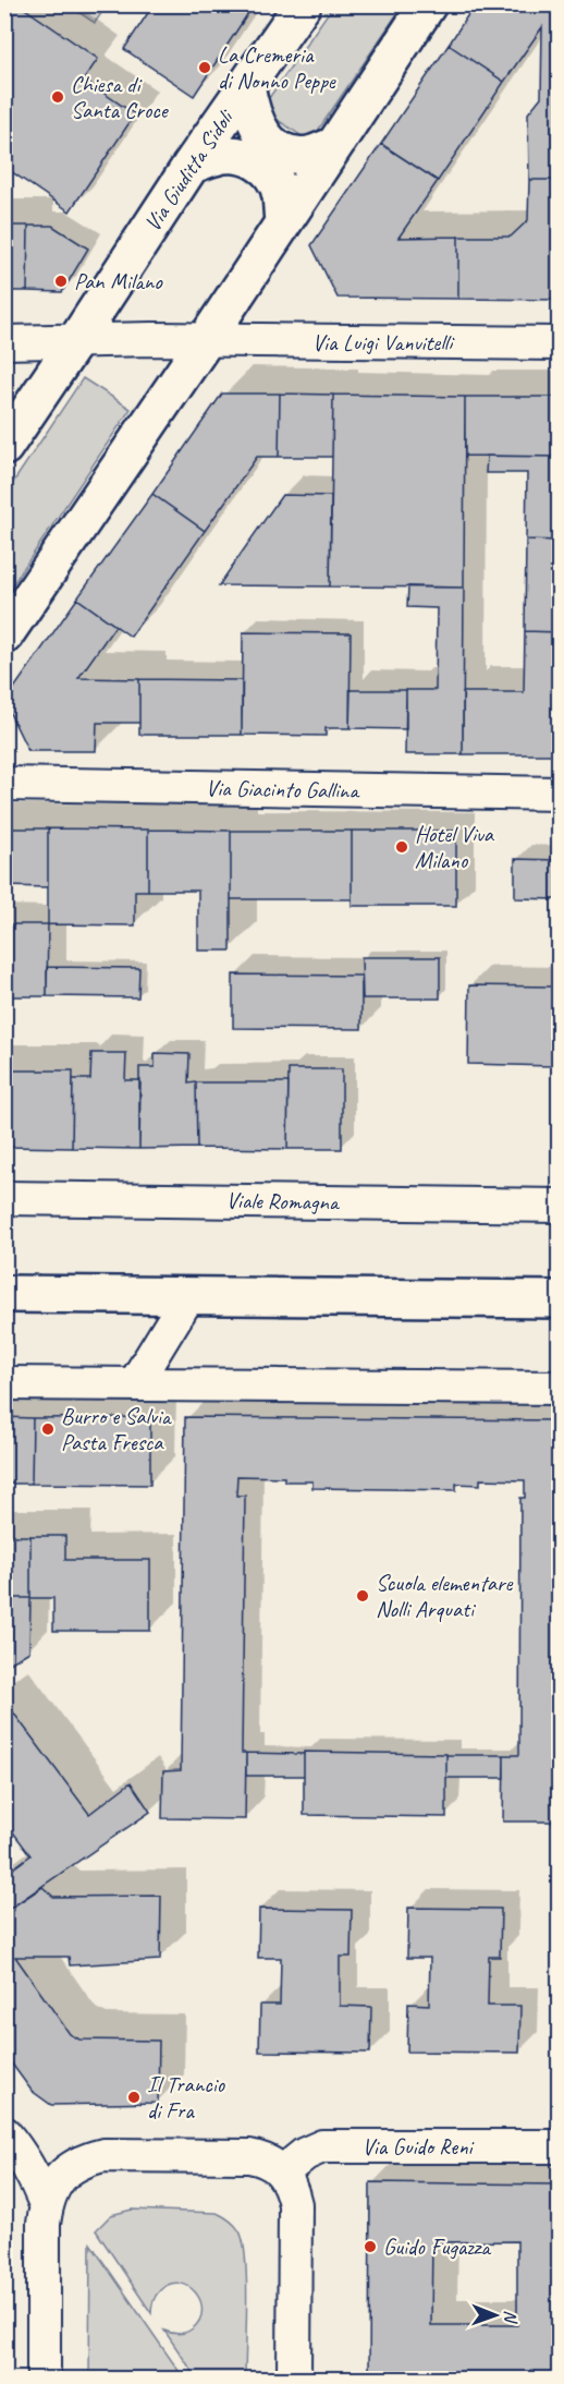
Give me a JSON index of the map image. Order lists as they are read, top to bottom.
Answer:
{
  "streets": {
    "street": [
      "Via Giuditta Sidoli",
      "Via Luigi Vanvitelli",
      "Via Giacinto Gallina",
      "Viale Romagna",
      "Via Guido Reni"
    ]
  },
  "places": [
    "La Cremeria di Nonno Peppe",
    "Chiesa di Santa Croce",
    "Pan Milano",
    "Hotel Viva Milano",
    "Burro e Salvia Pasta Fresca",
    "Scuola elementare Nolli Arquati",
    "Il Trancio di Fra",
    "Guido Fugazza"
  ],
  "north": "right"
}
